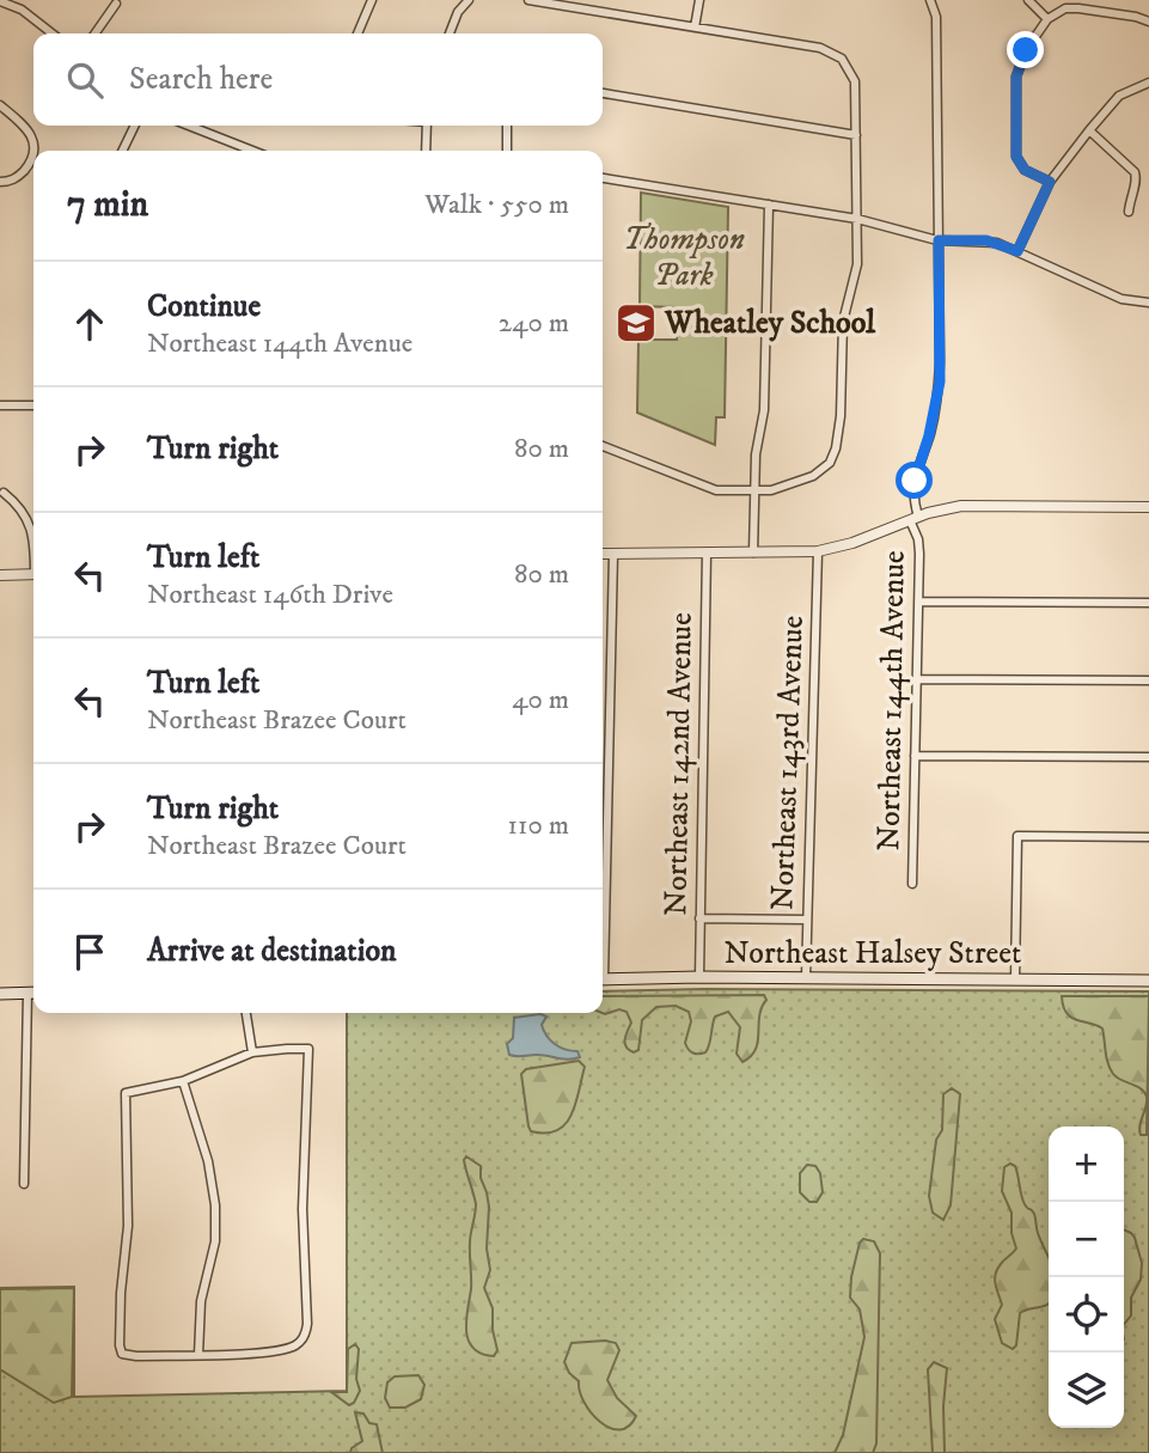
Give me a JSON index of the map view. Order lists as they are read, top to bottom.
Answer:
{
  "streets": {
    "main road": ["Northeast Halsey Street"],
    "street": ["Northeast 144th Avenue", "Northeast 143rd Avenue", "Northeast 142nd Avenue"]
  },
  "crossings": [
    ["Northeast 143rd Avenue", "Northeast Halsey Street"],
    ["Northeast 142nd Avenue", "Northeast Halsey Street"]
  ],
  "parks": ["Thompson Park"],
  "places": {
    "school or university": ["Wheatley School"]
  },
  "page": {
    "search": "Search here",
    "heading": ["7 min", "Walk · 550 m"],
    "list": [
      ["Continue", "Northeast 144th Avenue", "240 m"],
      ["Turn right", "80 m"],
      ["Turn left", "Northeast 146th Drive", "80 m"],
      ["Turn left", "Northeast Brazee Court", "40 m"],
      ["Turn right", "Northeast Brazee Court", "110 m"],
      "Arrive at destination"
    ],
    "map_buttons": ["+", "−"]
  }
}
